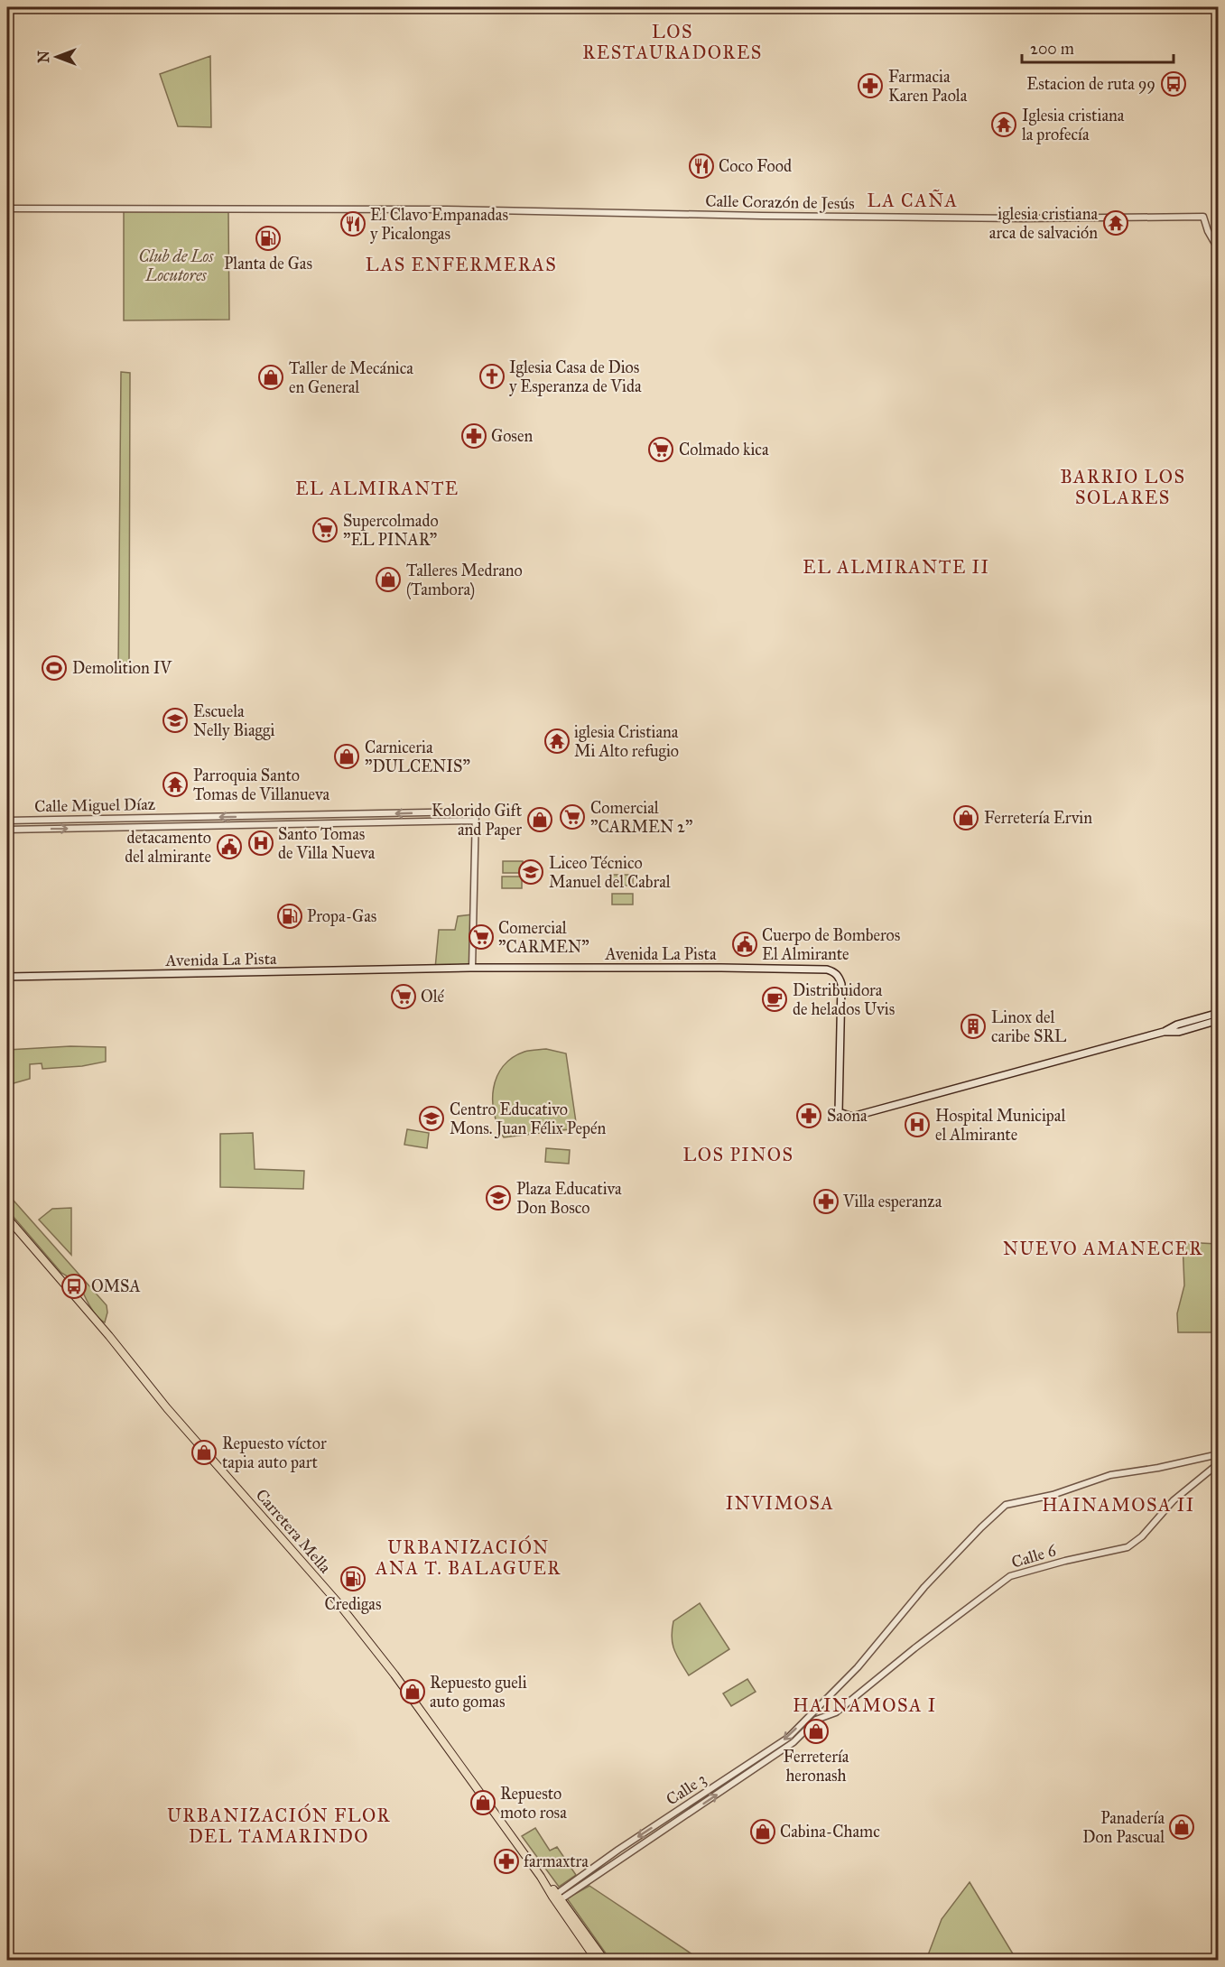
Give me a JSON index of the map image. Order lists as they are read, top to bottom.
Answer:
{
  "streets": {
    "main road": ["Avenida La Pista", "Carretera Mella"],
    "street": [
      "Calle Corazón de Jesús",
      "Calle Miguel Díaz",
      "Calle 6",
      "Calle 3"
    ]
  },
  "crossings": [
    ["Carretera Mella", "Calle 3"],
    ["Calle 6", "Calle 3"]
  ],
  "districts": [
    "LOS RESTAURADORES",
    "LA CAÑA",
    "LAS ENFERMERAS",
    "BARRIO LOS SOLARES",
    "EL ALMIRANTE",
    "EL ALMIRANTE II",
    "LOS PINOS",
    "NUEVO AMANECER",
    "INVIMOSA",
    "HAINAMOSA II",
    "URBANIZACIÓN ANA T. BALAGUER",
    "HAINAMOSA I",
    "URBANIZACIÓN FLOR DEL TAMARINDO"
  ],
  "parks": ["Club de Los Locutores"],
  "places": {
    "bus stop": ["Estacion de ruta 99", "OMSA"],
    "pharmacy": [
      "Farmacia Karen Paola",
      "Gosen",
      "Saona",
      "Villa esperanza",
      "farmaxtra"
    ],
    "temple": [
      "Iglesia cristiana la profecía",
      "iglesia cristiana arca de salvación",
      "iglesia Cristiana Mi Alto refugio",
      "Parroquia Santo Tomas de Villanueva"
    ],
    "restaurant": ["Coco Food", "El Clavo Empanadas y Picalongas"],
    "fuel station": ["Planta de Gas", "Propa-Gas", "Credigas"],
    "church": ["Iglesia Casa de Dios y Esperanza de Vida"],
    "shop": [
      "Taller de Mecánica en General",
      "Talleres Medrano (Tambora)",
      "Carniceria \"DULCENIS\"",
      "Ferretería Ervin",
      "Kolorido Gift and Paper",
      "Repuesto víctor tapia auto part",
      "Repuesto gueli auto gomas",
      "Ferretería heronash",
      "Repuesto moto rosa",
      "Panadería Don Pascual",
      "Cabina-Chamc"
    ],
    "supermarket": [
      "Colmado kica",
      "Supercolmado \"EL PINAR\"",
      "Comercial \"CARMEN 2\"",
      "Comercial \"CARMEN\"",
      "Olé"
    ],
    "sports": ["Demolition IV"],
    "school or university": [
      "Escuela Nelly Biaggi",
      "Liceo Técnico Manuel del Cabral",
      "Centro Educativo Mons. Juan Félix Pepén",
      "Plaza Educativa Don Bosco"
    ],
    "hospital": ["Santo Tomas de Villa Nueva", "Hospital Municipal el Almirante"],
    "public building": ["detacamento del almirante", "Cuerpo de Bomberos El Almirante"],
    "cafe": ["Distribuidora de helados Uvis"],
    "building": ["Linox del caribe SRL"]
  },
  "scale_bar": "200 m",
  "north": "left"
}
